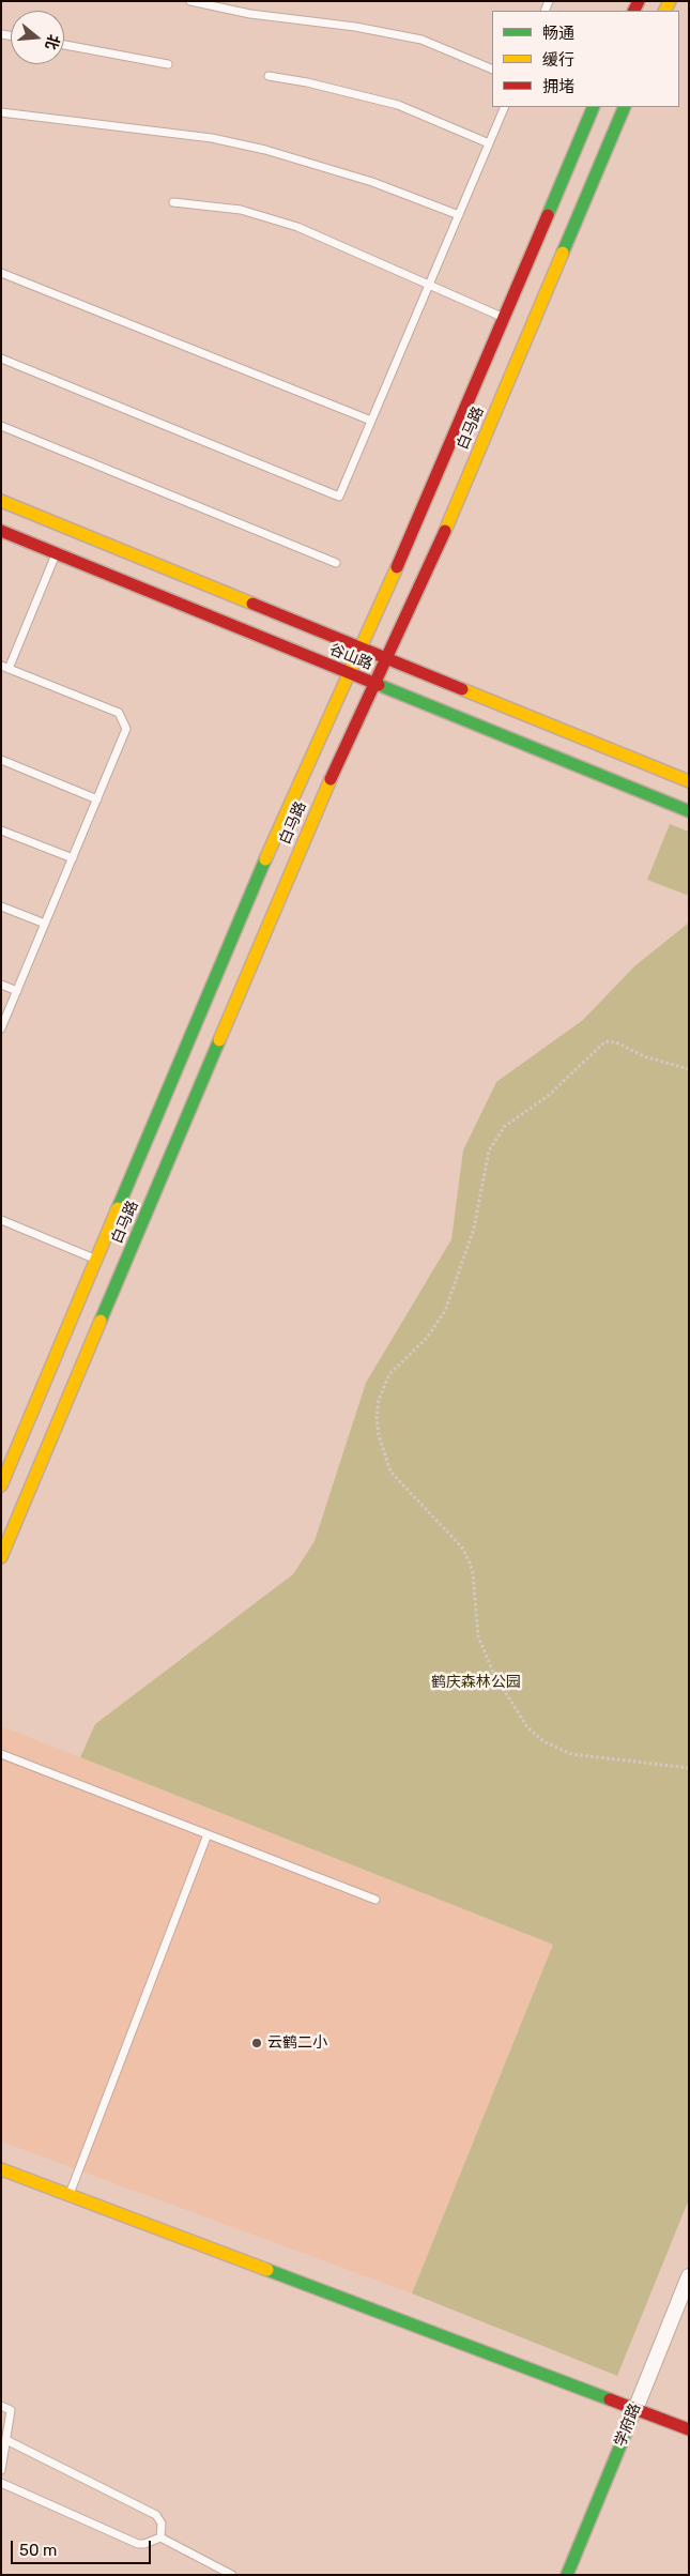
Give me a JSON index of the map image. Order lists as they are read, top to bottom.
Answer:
{
  "streets": {
    "street": ["白马路", "谷山路", "学府路"]
  },
  "crossings": [
    ["白马路", "谷山路"]
  ],
  "parks": ["鹤庆森林公园"],
  "places": ["云鹤二小"],
  "legend": ["畅通", "缓行", "拥堵"],
  "scale_bar": "50 m",
  "north": "right"
}
